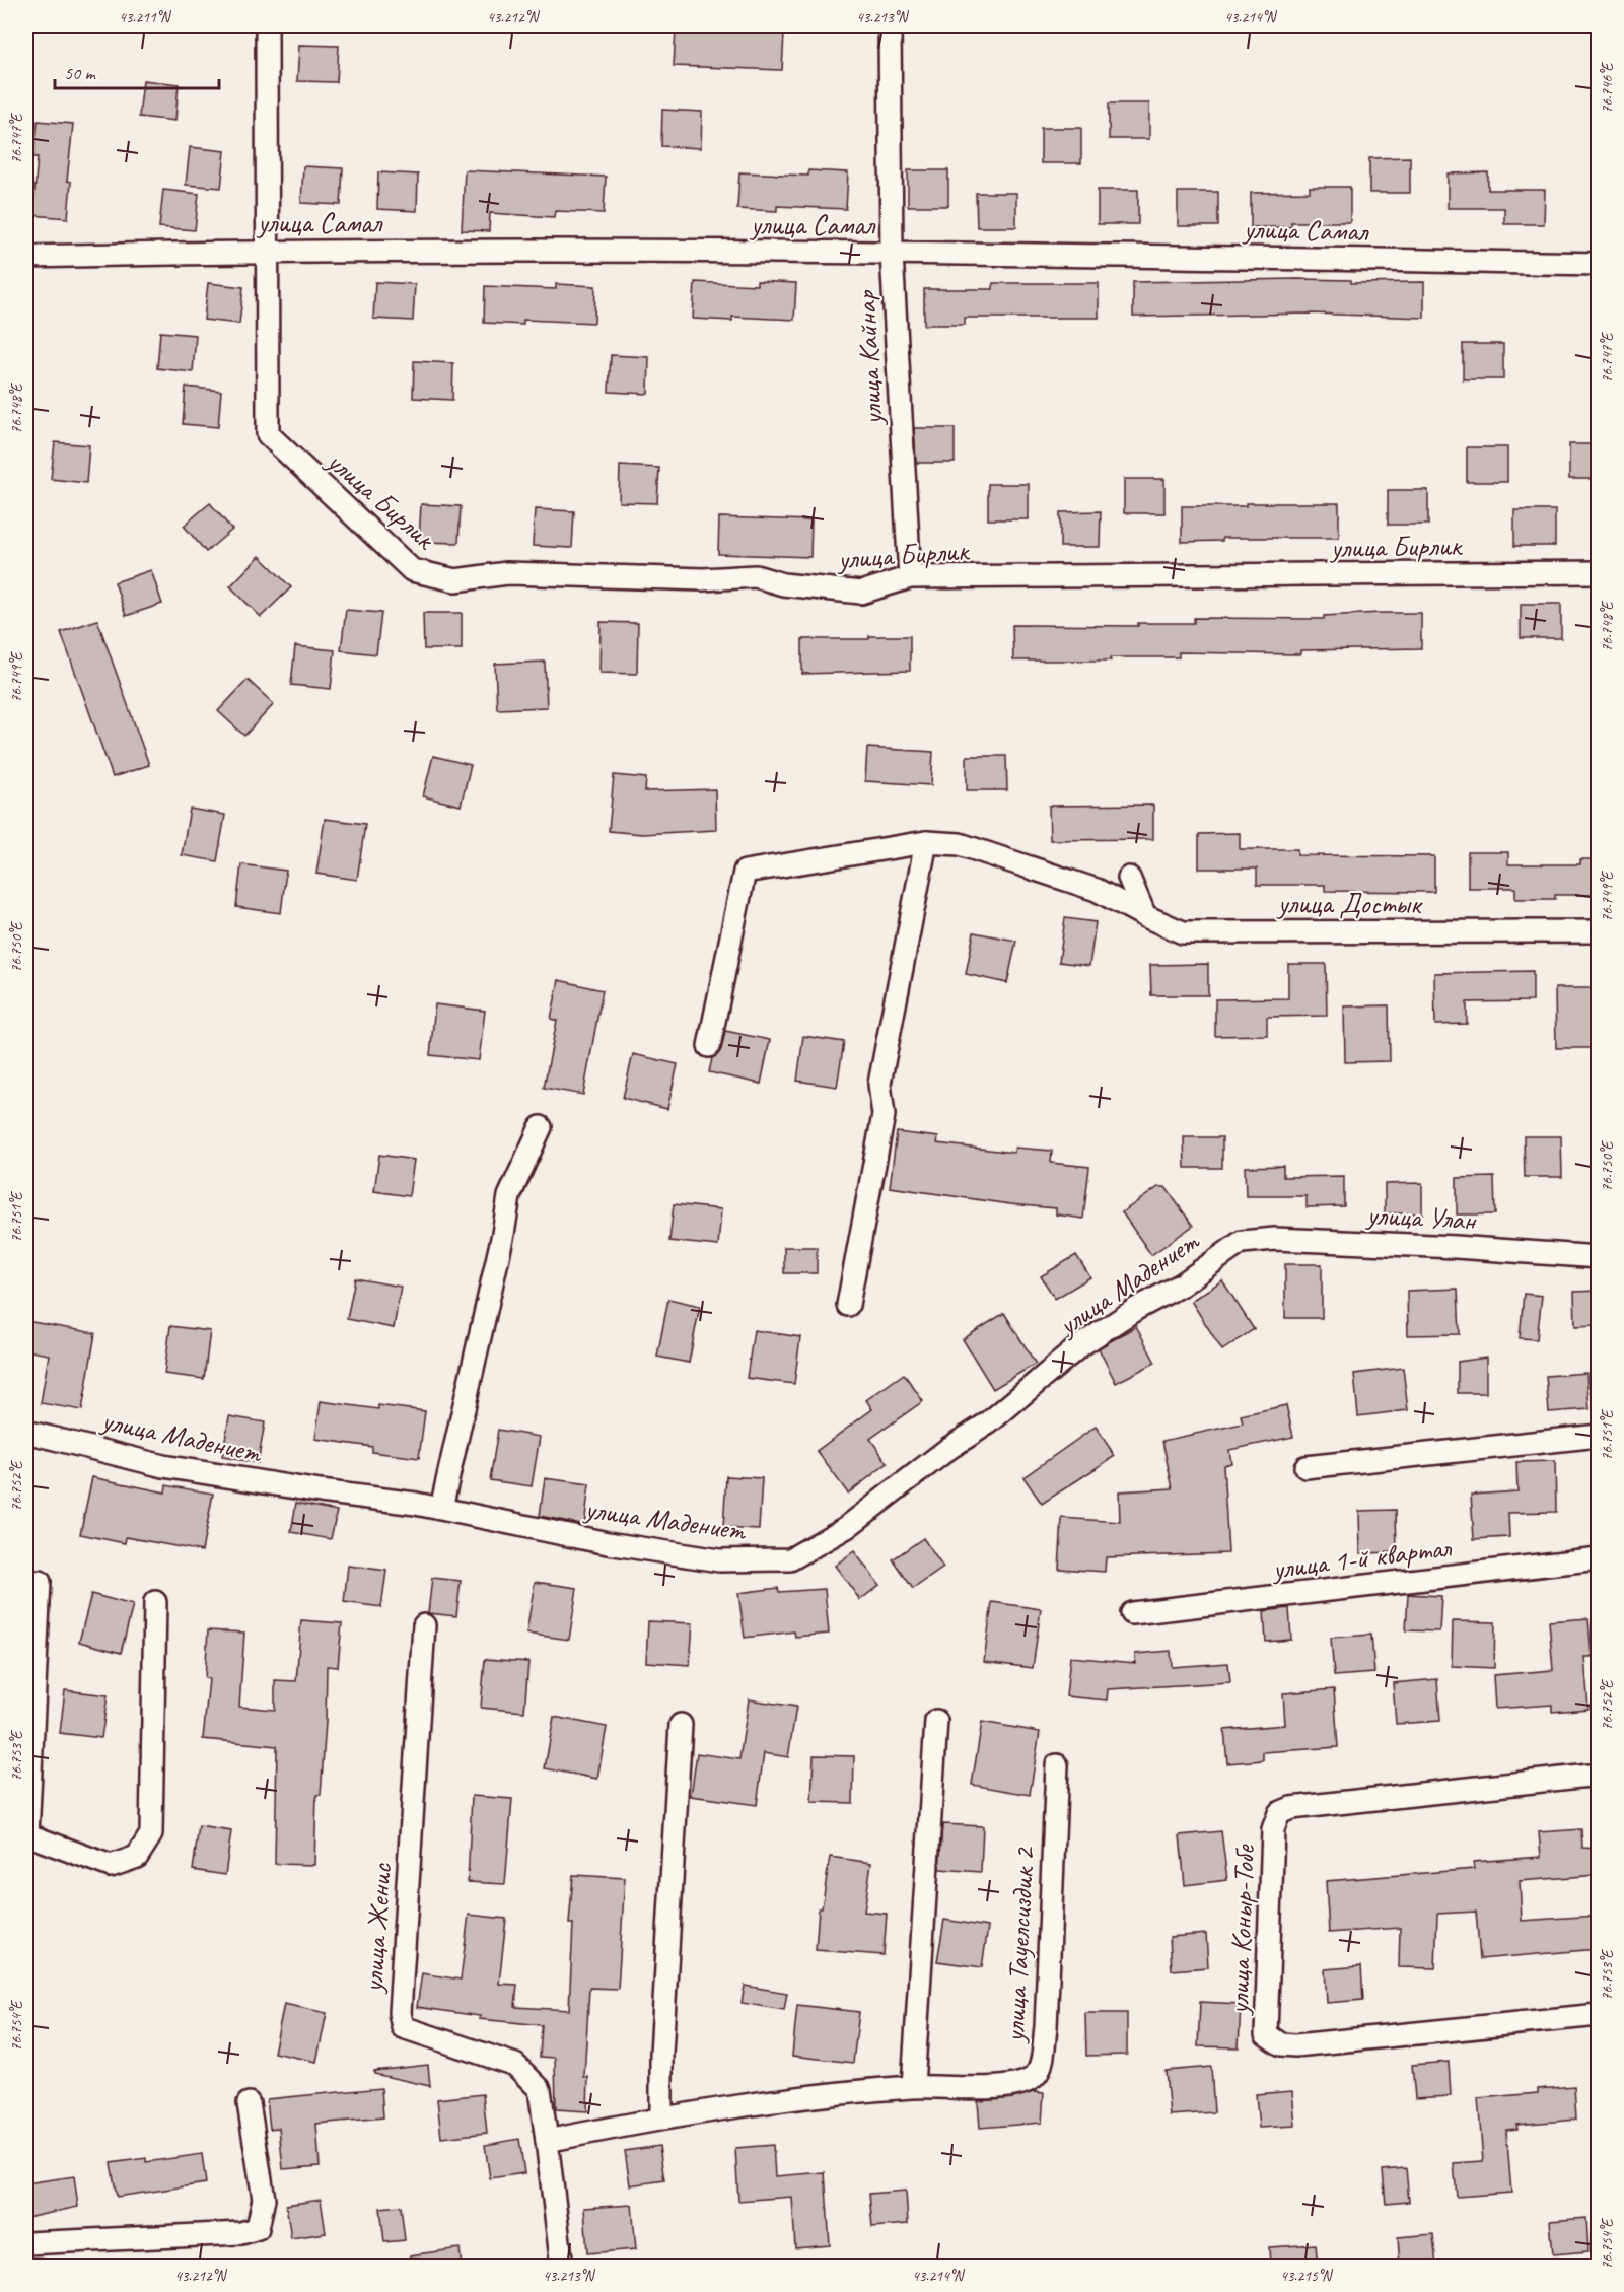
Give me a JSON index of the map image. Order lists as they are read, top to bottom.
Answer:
{
  "streets": {
    "street": [
      "улица Самал",
      "улица Кайнар",
      "улица Бирлик",
      "улица Достык",
      "улица Улан",
      "улица Мадениет",
      "улица 1-й квартал",
      "улица Женис",
      "улица Коныр-Тобе",
      "улица Тауелсиздик 2"
    ]
  },
  "crossings": [
    ["улица Самал", "улица Кайнар"],
    ["улица Самал", "улица Бирлик"],
    ["улица Кайнар", "улица Бирлик"],
    ["улица Улан", "улица Мадениет"],
    ["улица Женис", "улица Тауелсиздик 2"]
  ],
  "scale_bar": "50 m",
  "coordinates": [
    "43.211°N",
    "43.212°N",
    "43.213°N",
    "43.214°N",
    "76.746°E",
    "76.747°E",
    "76.748°E",
    "76.749°E",
    "76.750°E",
    "76.751°E",
    "76.752°E",
    "76.753°E",
    "76.754°E",
    "43.215°N"
  ]
}
